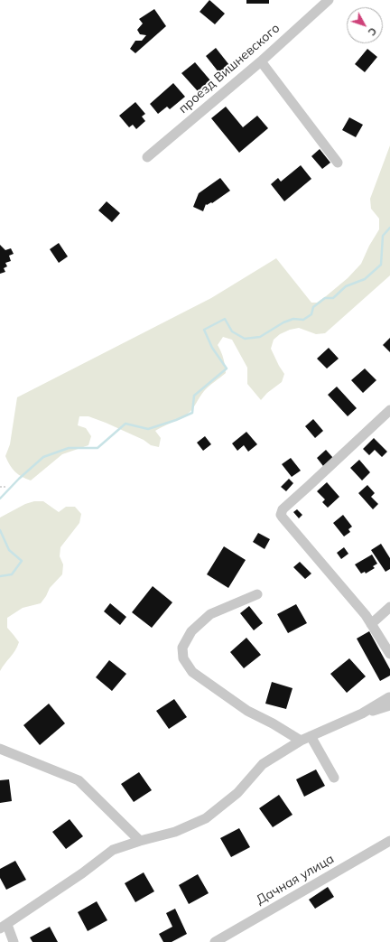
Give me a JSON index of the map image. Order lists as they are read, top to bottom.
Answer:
{
  "streets": {
    "street": ["проезд Вишневского", "Дачная улица"]
  },
  "north": "bottom right"
}
